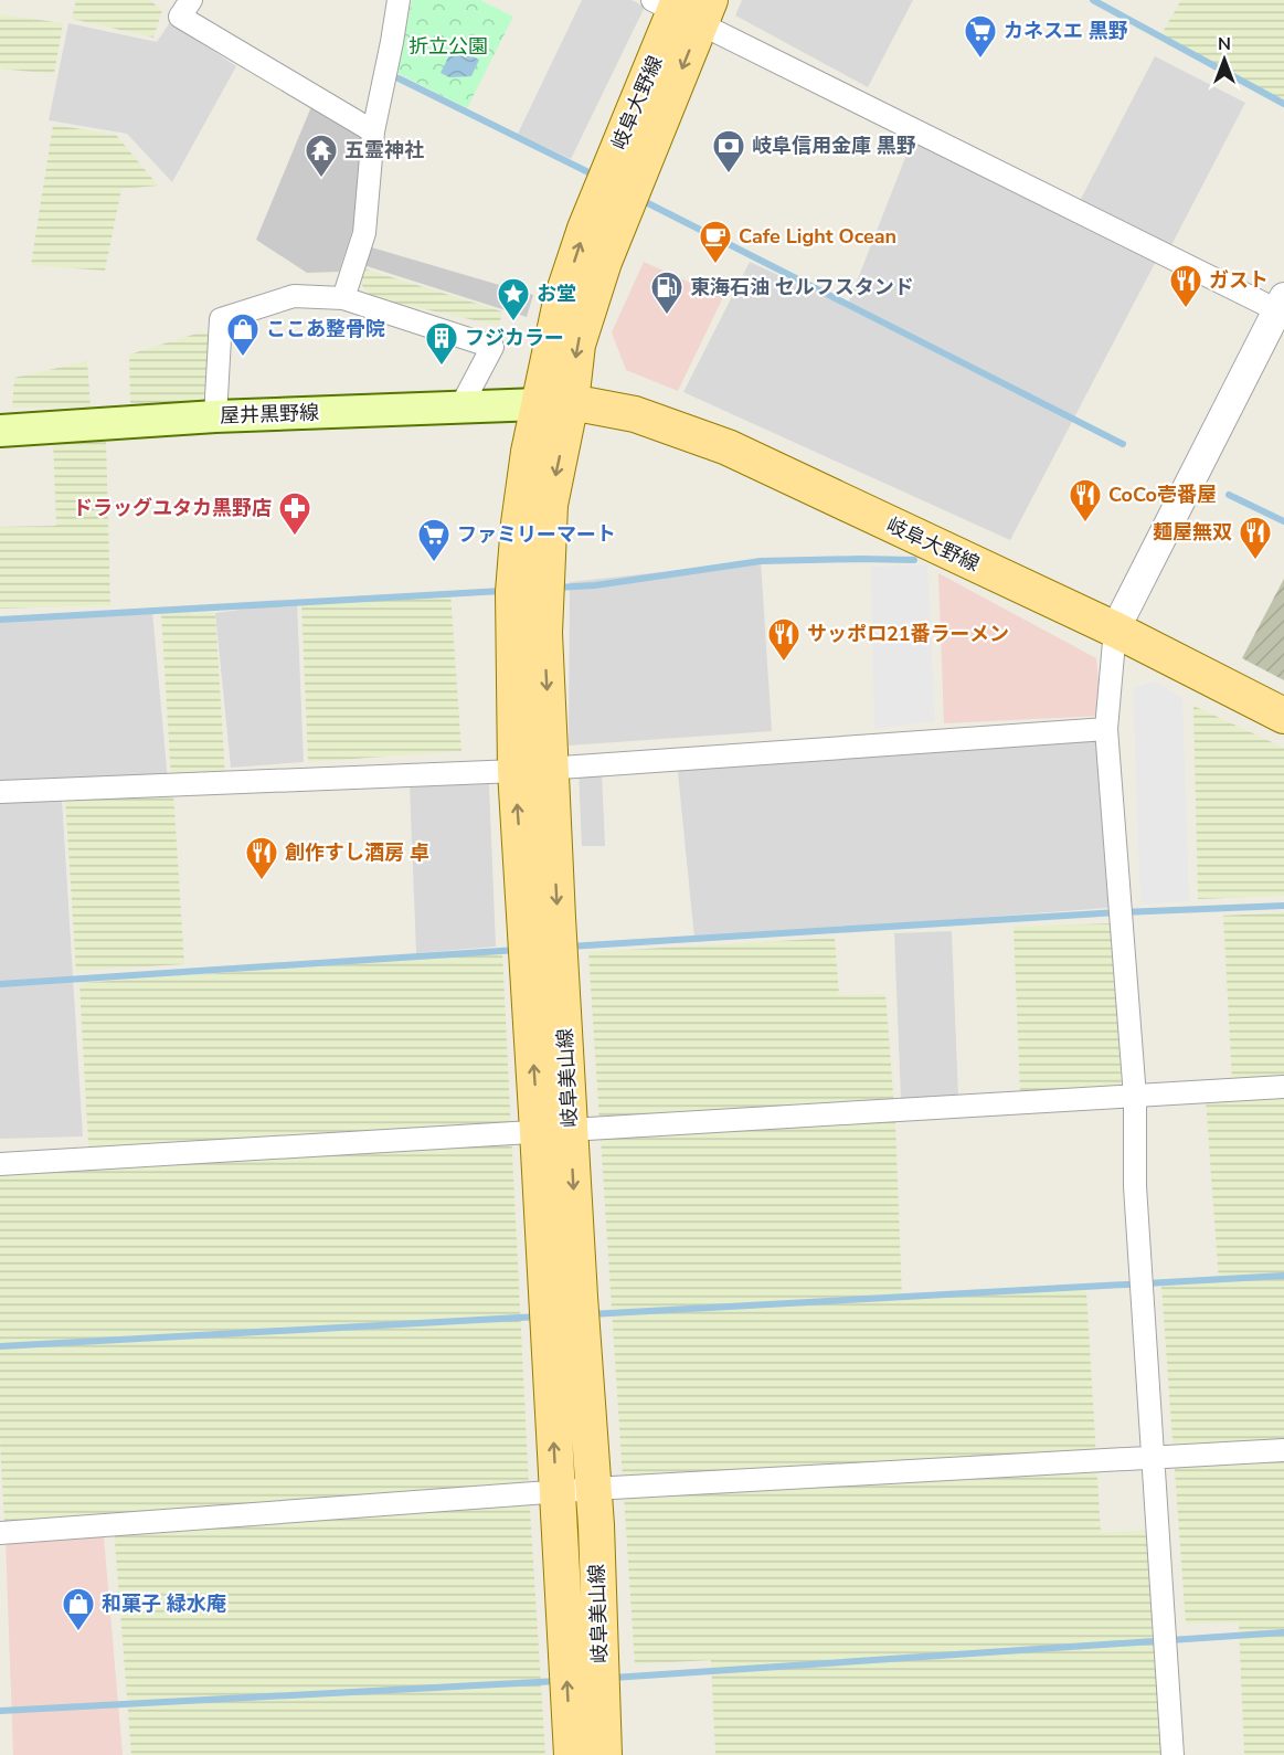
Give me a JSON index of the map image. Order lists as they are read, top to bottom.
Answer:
{
  "streets": {
    "main road": ["岐阜大野線", "屋井黒野線", "岐阜美山線"]
  },
  "crossings": [
    ["岐阜大野線", "屋井黒野線"],
    ["岐阜大野線", "岐阜美山線"],
    ["屋井黒野線", "岐阜美山線"]
  ],
  "parks": ["折立公園"],
  "places": {
    "supermarket": ["カネスエ 黒野", "ファミリーマート"],
    "bank": ["岐阜信用金庫 黒野"],
    "temple": ["五霊神社"],
    "cafe": ["Cafe Light Ocean"],
    "restaurant": [
      "ガスト",
      "CoCo壱番屋",
      "麺屋無双",
      "サッポロ21番ラーメン",
      "創作すし酒房 卓"
    ],
    "fuel station": ["東海石油 セルフスタンド"],
    "place": ["お堂"],
    "shop": ["ここあ整骨院", "和菓子 緑水庵"],
    "building": ["フジカラー"],
    "pharmacy": ["ドラッグユタカ黒野店"]
  },
  "north": "top"
}
